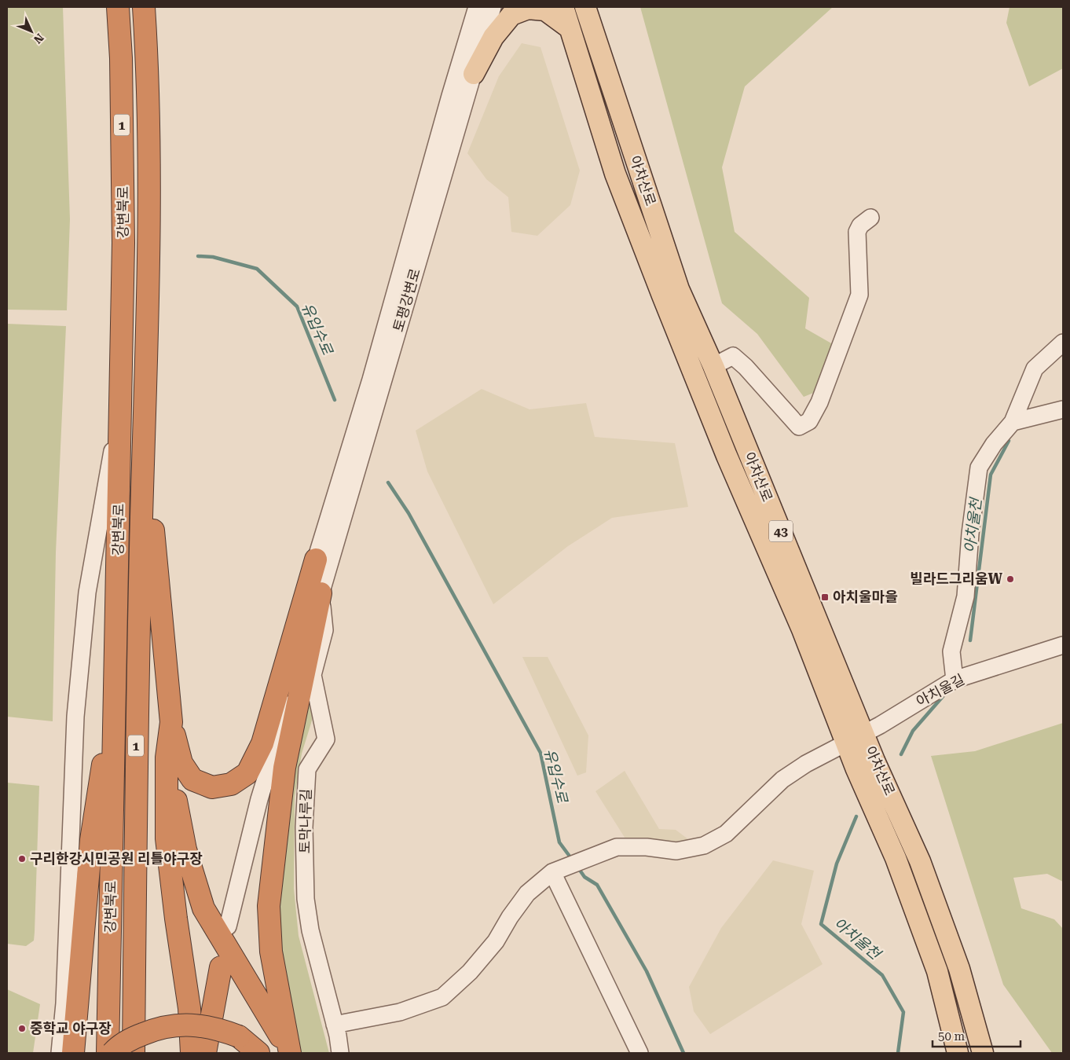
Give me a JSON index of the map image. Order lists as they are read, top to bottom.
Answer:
{
  "streets": {
    "highway": ["1", "강변북로"],
    "main road": ["아차산로", "43"],
    "street": ["토평강변로", "아치울길", "토막나루길"]
  },
  "crossings": [
    ["아차산로", "아치울길"],
    ["토평강변로", "토막나루길"],
    ["아치울길", "토막나루길"]
  ],
  "water": ["유입수로", "아치울천"],
  "places": {
    "other": ["빌라드그리움W", "구리한강시민공원 리틀야구장", "중학교 야구장"],
    "transit": ["아치울마을"]
  },
  "scale_bar": "50 m",
  "north": "bottom right"
}
